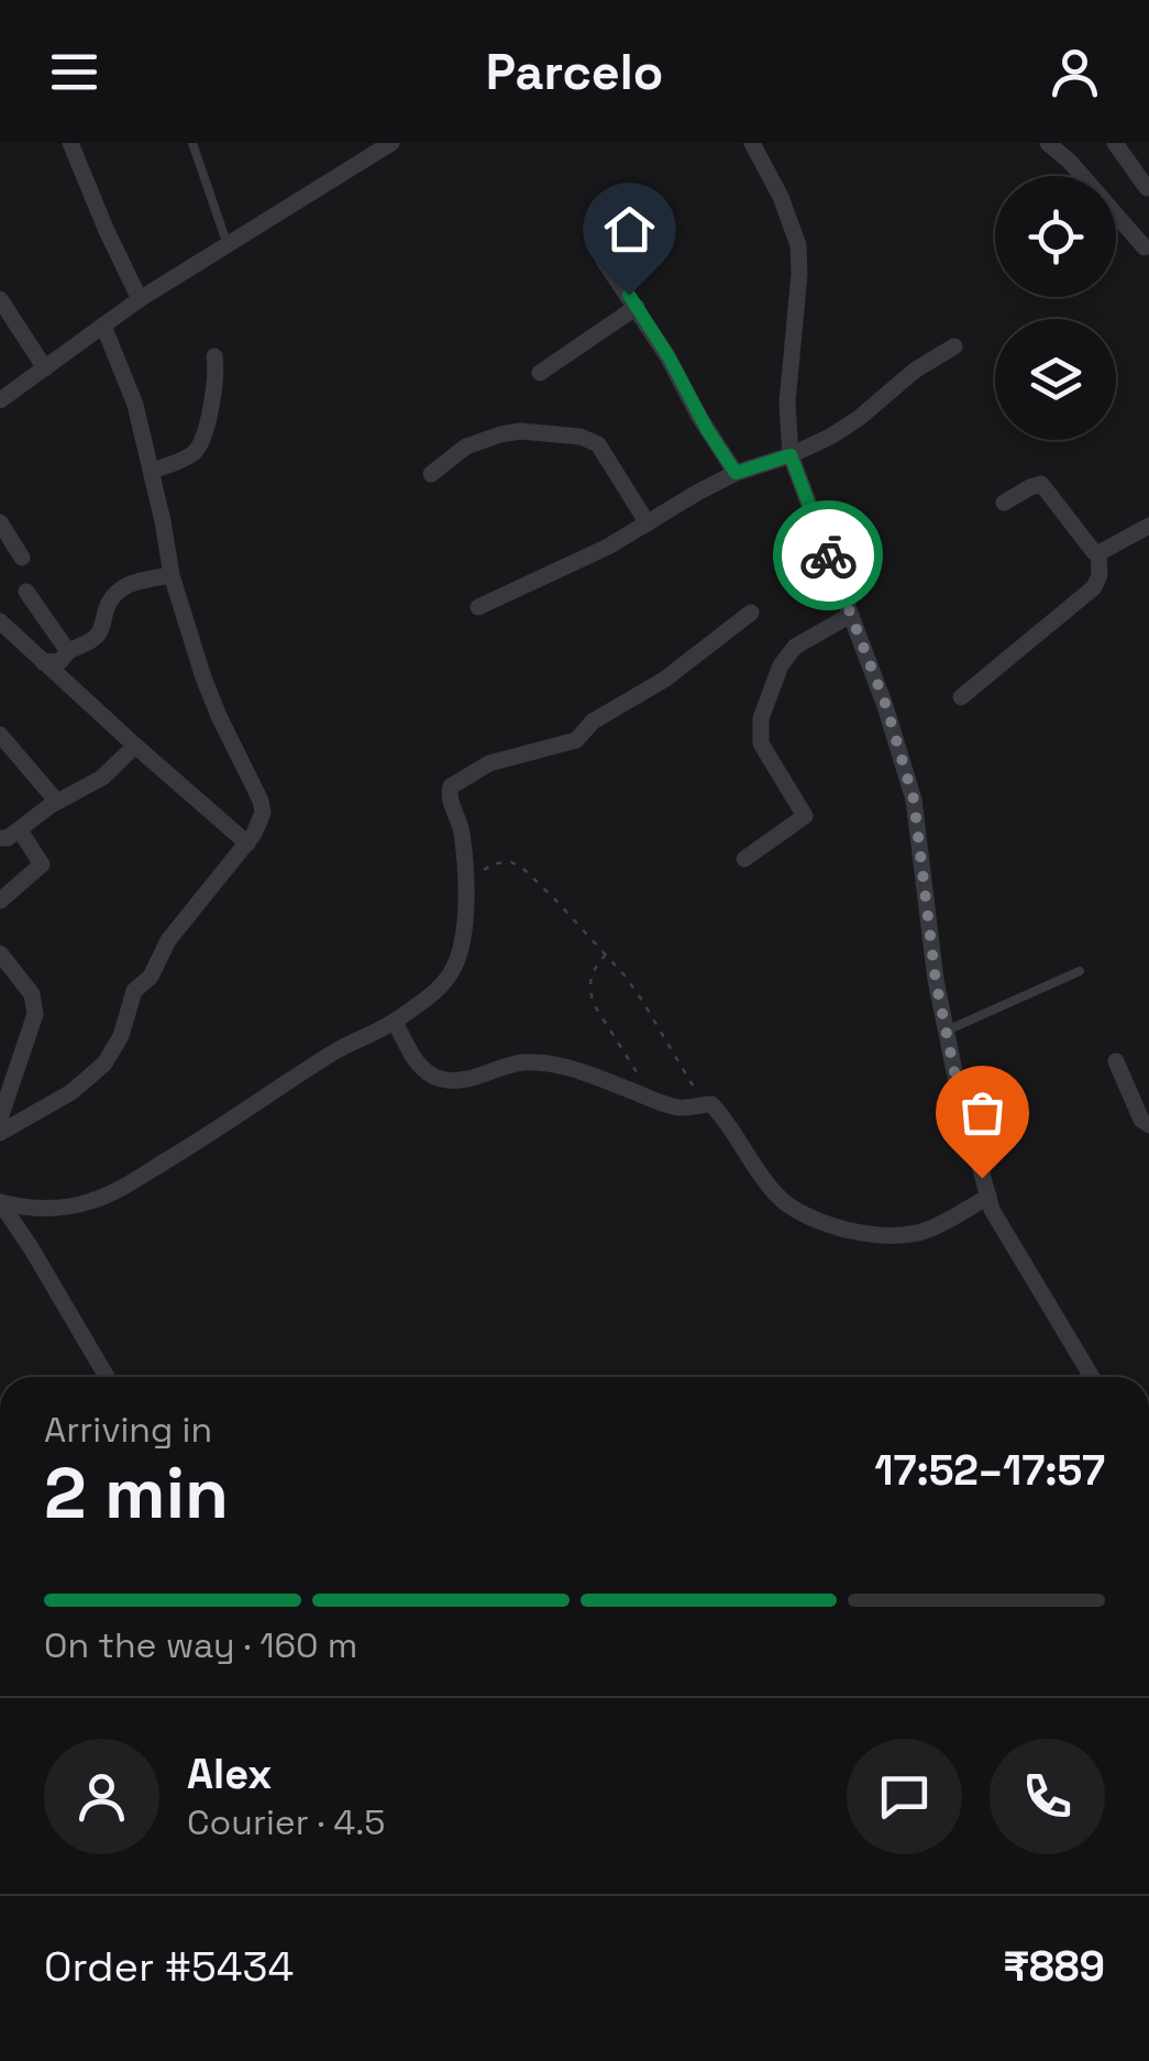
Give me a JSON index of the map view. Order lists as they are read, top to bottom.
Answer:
{
  "page": {
    "header": "Parcelo",
    "heading": ["2 min", "Arriving in", "17:52–17:57"],
    "panel": [
      "Alex",
      "Courier · 4.5",
      "Order #5434",
      "₹889"
    ],
    "bar": "On the way · 160 m"
  }
}
